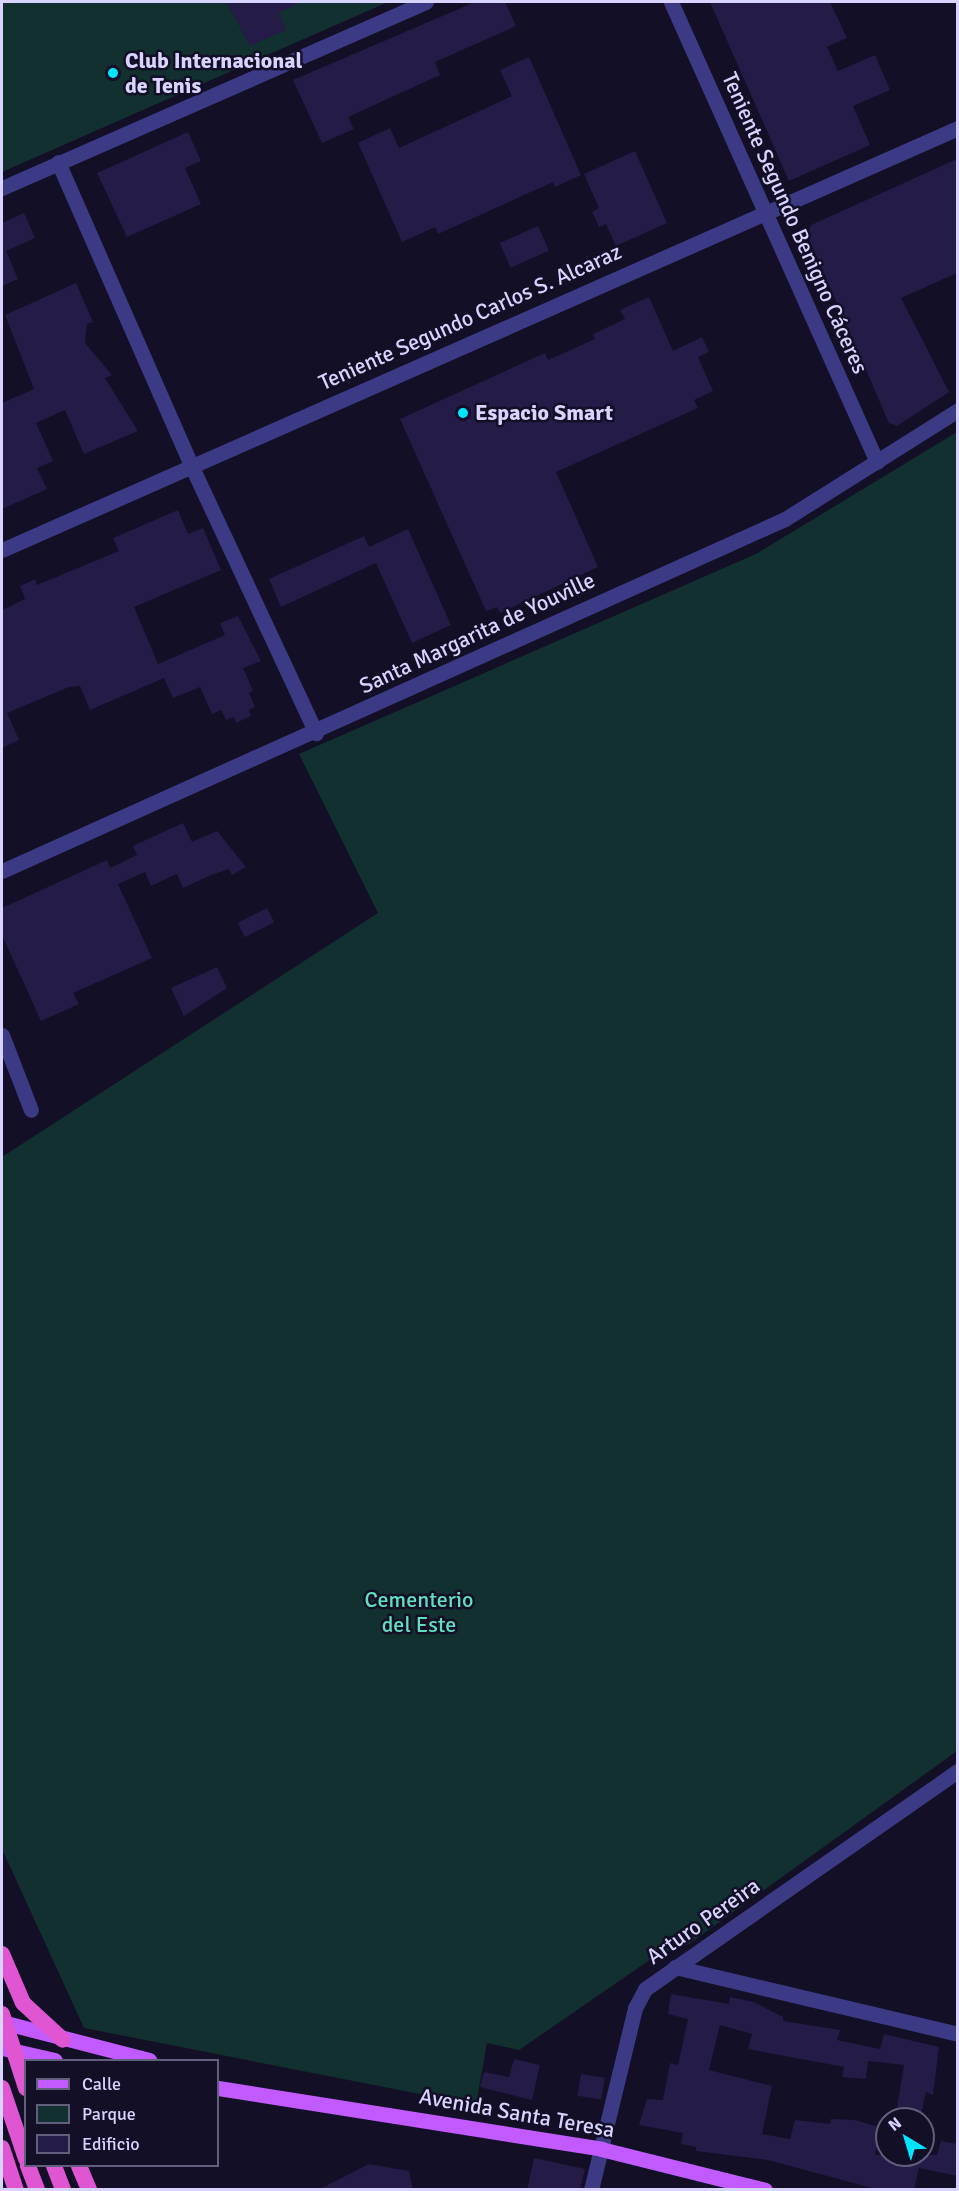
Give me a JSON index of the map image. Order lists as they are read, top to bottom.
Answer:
{
  "streets": {
    "main road": ["Avenida Santa Teresa"],
    "street": [
      "Teniente Segundo Benigno Cáceres",
      "Teniente Segundo Carlos S. Alcaraz",
      "Santa Margarita de Youville",
      "Arturo Pereira"
    ]
  },
  "crossings": [
    ["Teniente Segundo Benigno Cáceres", "Teniente Segundo Carlos S. Alcaraz"],
    ["Teniente Segundo Benigno Cáceres", "Santa Margarita de Youville"],
    ["Arturo Pereira", "Avenida Santa Teresa"]
  ],
  "parks": ["Cementerio del Este"],
  "places": ["Club Internacional de Tenis", "Espacio Smart"],
  "legend": ["Calle", "Parque", "Edificio"],
  "north": "top left"
}
